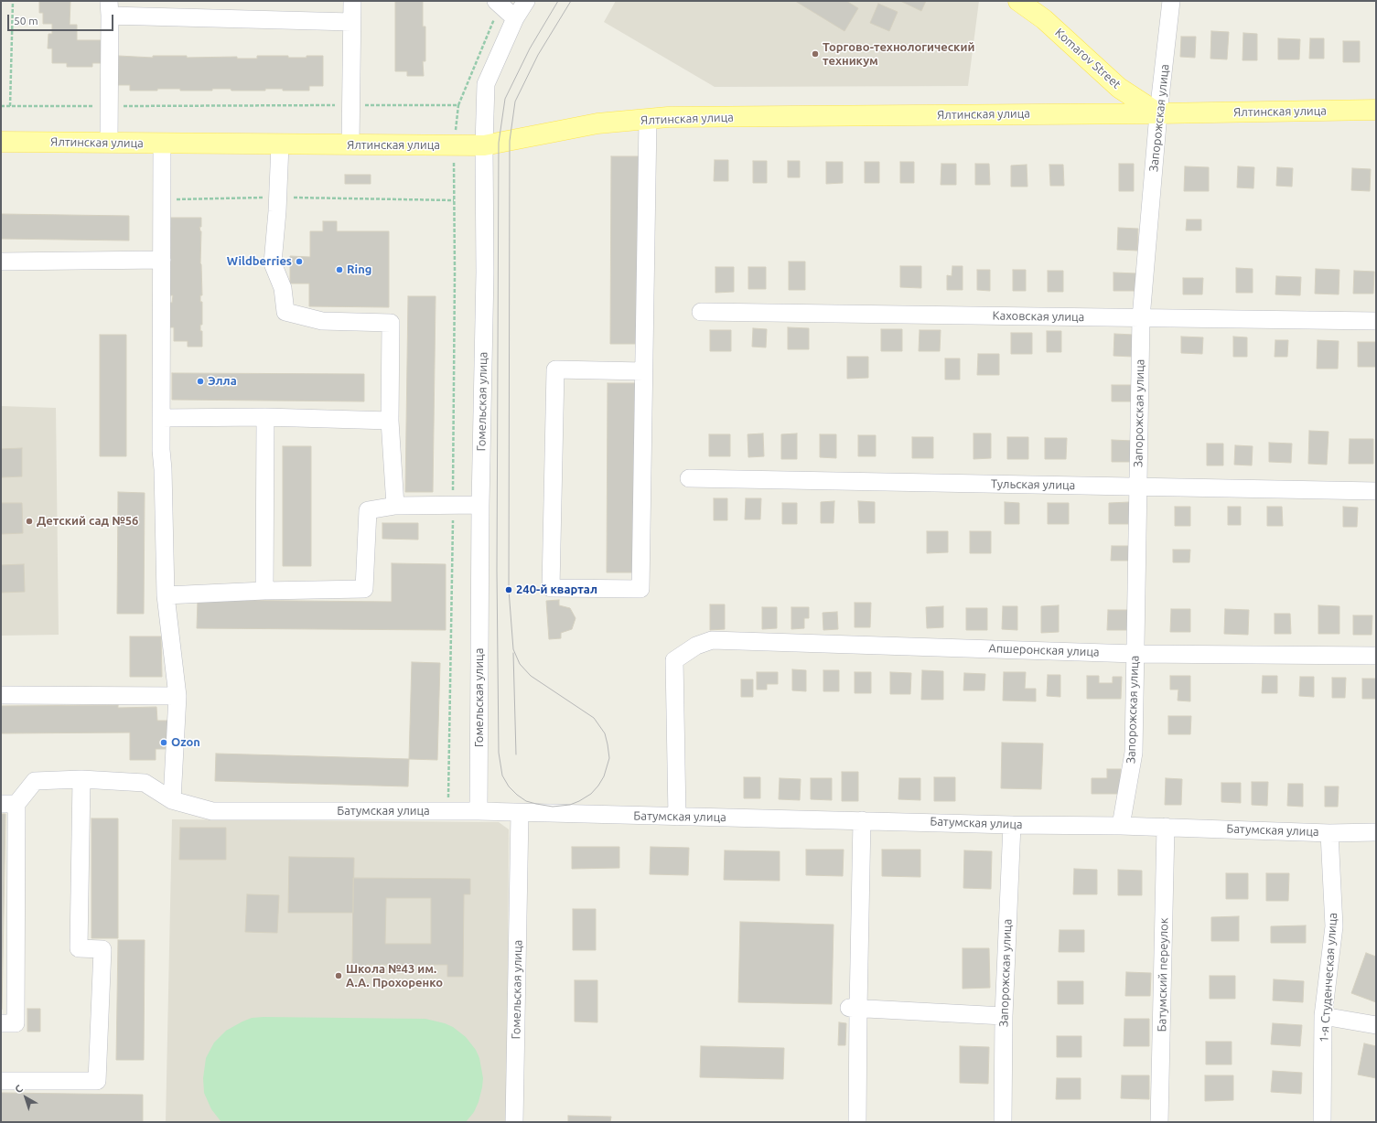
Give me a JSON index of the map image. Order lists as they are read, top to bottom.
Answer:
{
  "streets": {
    "main road": ["Komarov Street", "Ялтинская улица"],
    "street": [
      "Запорожская улица",
      "Каховская улица",
      "Гомельская улица",
      "Тульская улица",
      "Апшеронская улица",
      "Батумская улица",
      "Батумский переулок",
      "1-я Студенческая улица"
    ]
  },
  "crossings": [
    ["Komarov Street", "Ялтинская улица"],
    ["Komarov Street", "Запорожская улица"],
    ["Ялтинская улица", "Запорожская улица"],
    ["Ялтинская улица", "Гомельская улица"],
    ["Запорожская улица", "Каховская улица"],
    ["Запорожская улица", "Тульская улица"],
    ["Запорожская улица", "Апшеронская улица"],
    ["Запорожская улица", "Батумская улица"],
    ["Гомельская улица", "Батумская улица"],
    ["Апшеронская улица", "Батумская улица"],
    ["Батумская улица", "Батумский переулок"],
    ["Батумская улица", "1-я Студенческая улица"]
  ],
  "places": [
    "Торгово-технологический техникум",
    "Wildberries",
    "Ring",
    "Элла",
    "Детский сад №56",
    "240-й квартал",
    "Ozon",
    "Школа №43 им. А.А. Прохоренко"
  ],
  "scale_bar": "50 m",
  "north": "top left"
}
